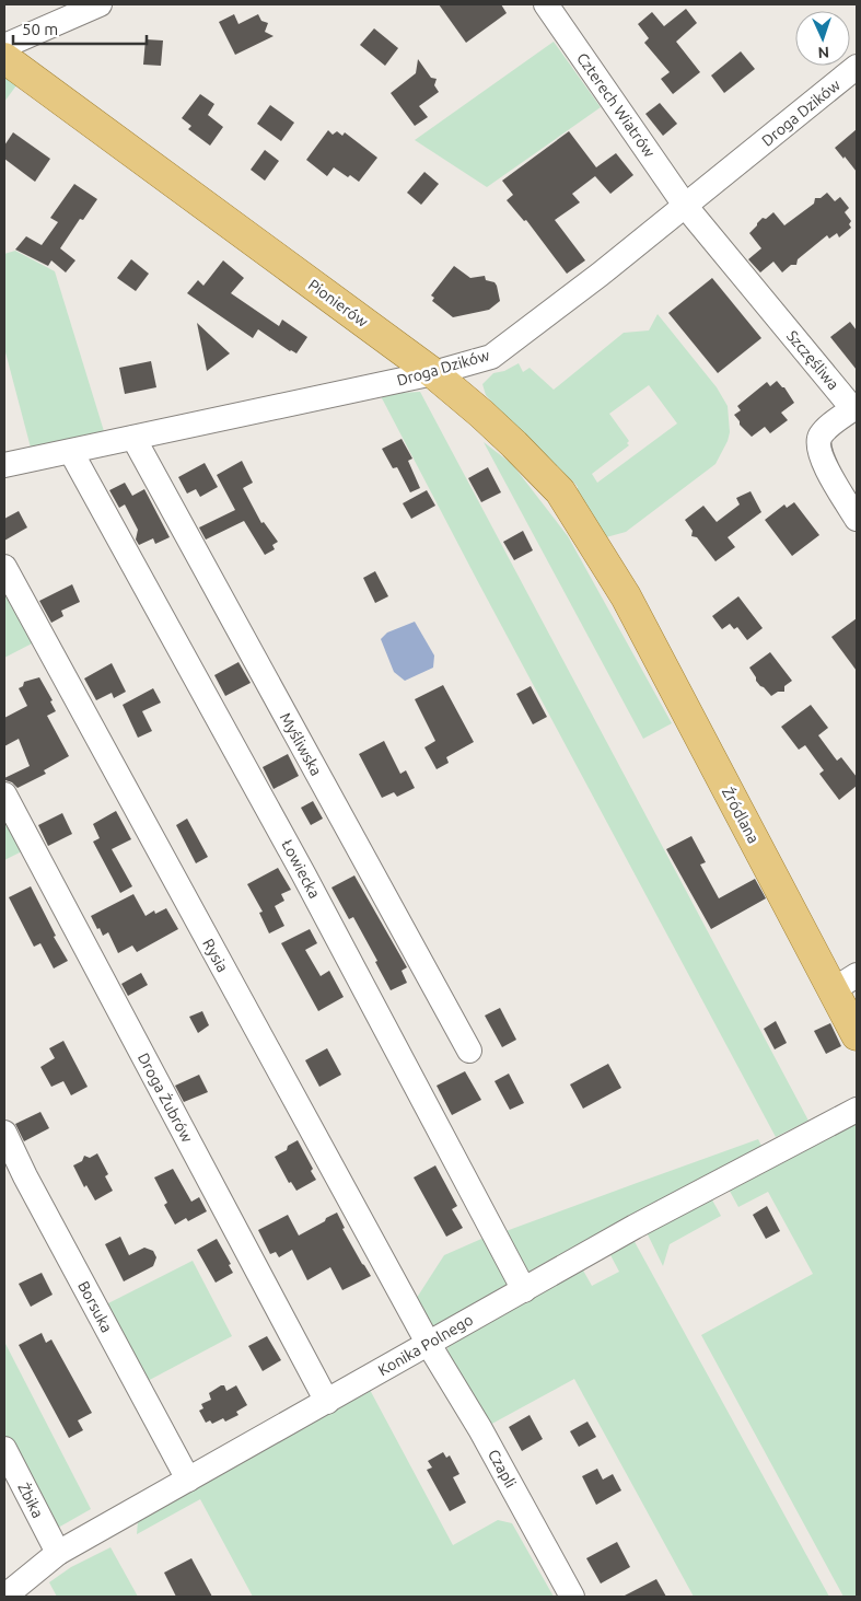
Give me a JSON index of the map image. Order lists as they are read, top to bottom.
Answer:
{
  "streets": {
    "main road": ["Pionierów", "Źródlana"],
    "street": [
      "Czterech Wiatrów",
      "Droga Dzików",
      "Szczęśliwa",
      "Myśliwska",
      "Łowiecka",
      "Rysia",
      "Droga Żubrów",
      "Borsuka",
      "Konika Polnego",
      "Czapli",
      "Żbika"
    ]
  },
  "crossings": [
    ["Czterech Wiatrów", "Droga Dzików"],
    ["Czterech Wiatrów", "Szczęśliwa"],
    ["Droga Dzików", "Pionierów"],
    ["Droga Dzików", "Szczęśliwa"],
    ["Droga Dzików", "Myśliwska"],
    ["Droga Dzików", "Łowiecka"],
    ["Pionierów", "Źródlana"],
    ["Łowiecka", "Konika Polnego"],
    ["Rysia", "Konika Polnego"],
    ["Rysia", "Czapli"],
    ["Droga Żubrów", "Konika Polnego"],
    ["Borsuka", "Konika Polnego"],
    ["Konika Polnego", "Czapli"],
    ["Konika Polnego", "Żbika"]
  ],
  "scale_bar": "50 m",
  "north": "bottom"
}
